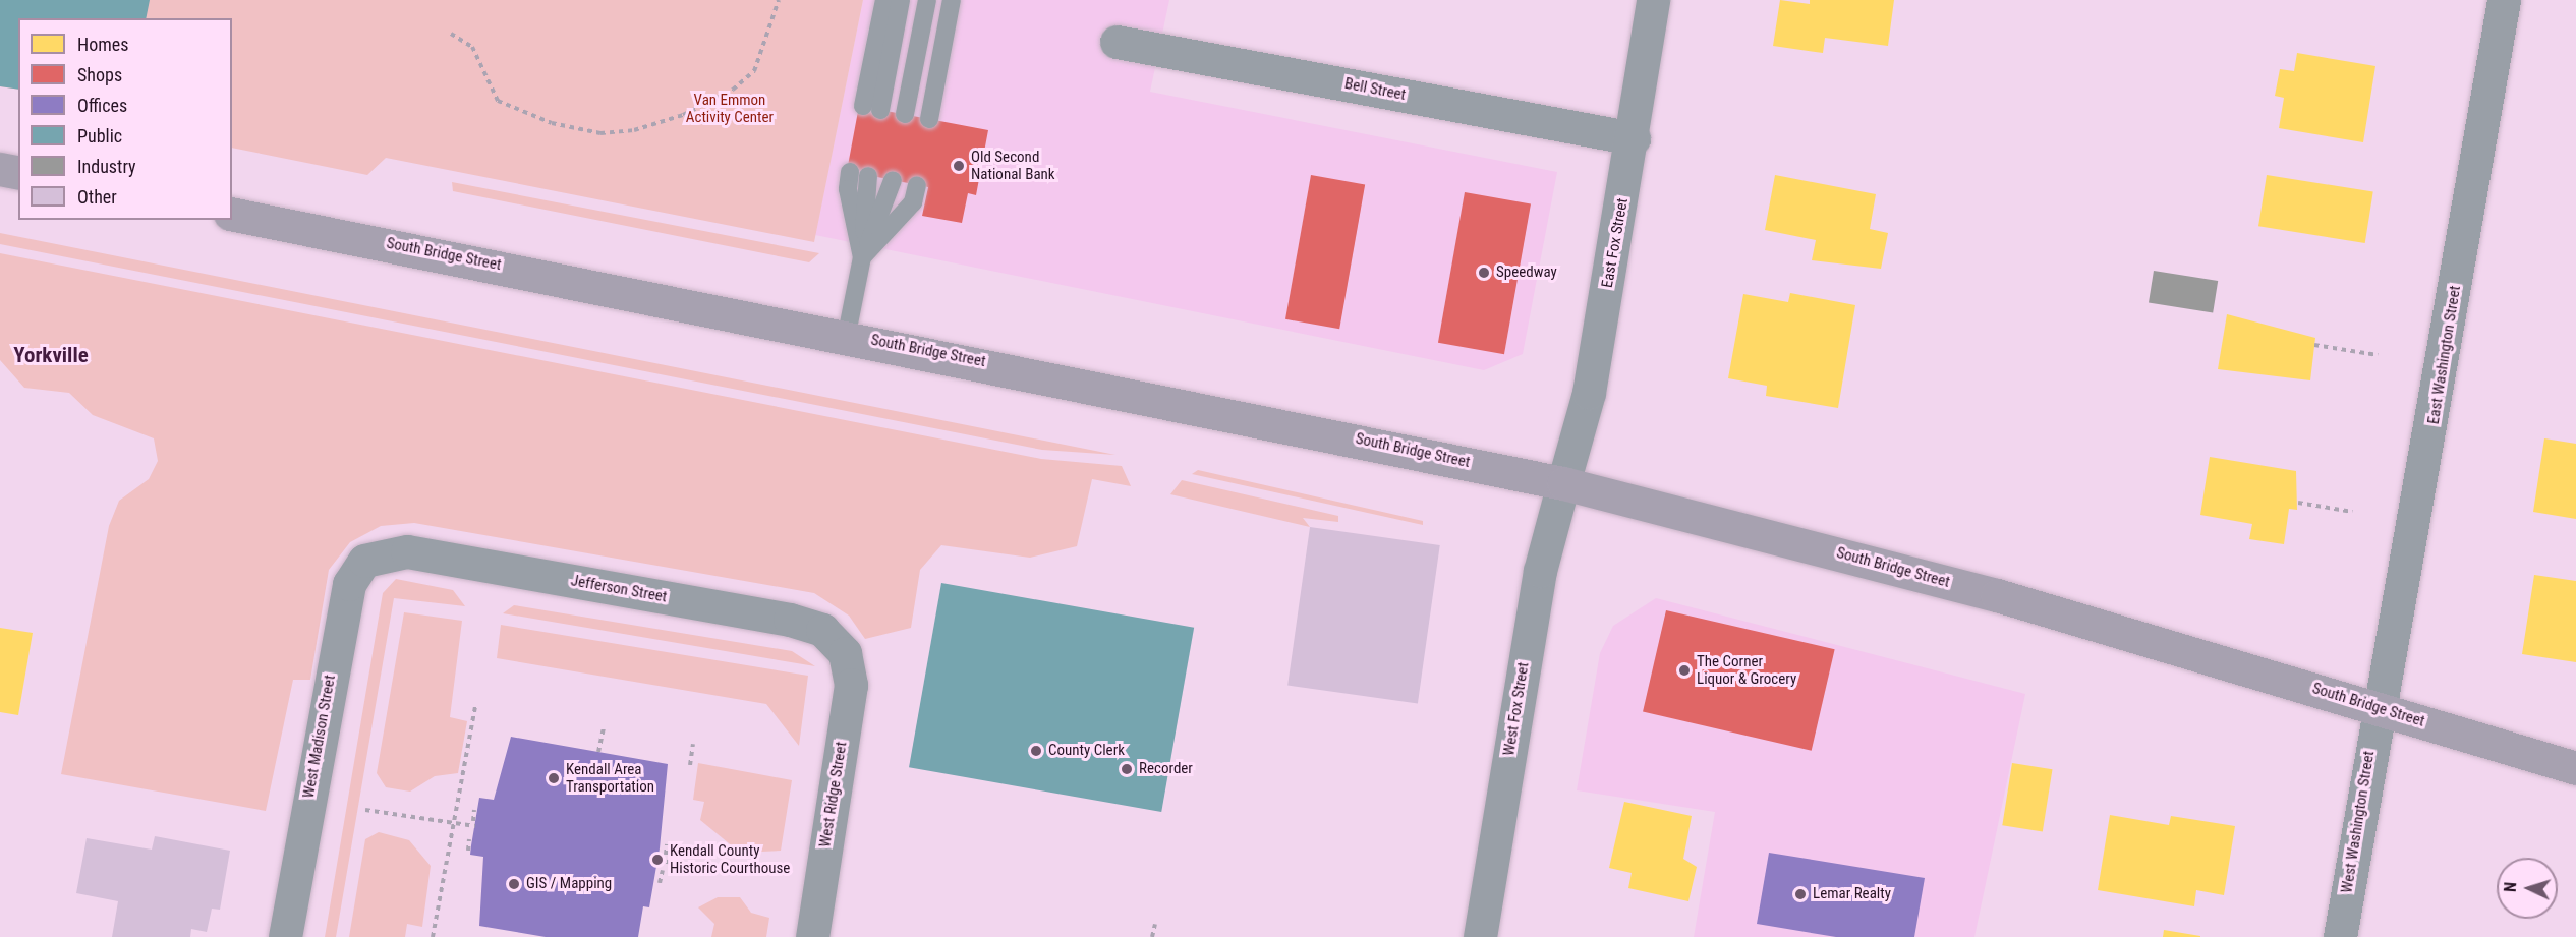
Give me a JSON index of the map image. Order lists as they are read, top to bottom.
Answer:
{
  "streets": {
    "highway": ["South Bridge Street"],
    "street": [
      "Bell Street",
      "East Fox Street",
      "East Washington Street",
      "Jefferson Street",
      "West Fox Street",
      "West Madison Street",
      "West Ridge Street",
      "West Washington Street"
    ]
  },
  "crossings": [
    ["Bell Street", "East Fox Street"],
    ["East Fox Street", "South Bridge Street"],
    ["East Fox Street", "West Fox Street"],
    ["South Bridge Street", "East Washington Street"],
    ["South Bridge Street", "West Fox Street"],
    ["South Bridge Street", "West Washington Street"],
    ["East Washington Street", "West Washington Street"],
    ["Jefferson Street", "West Madison Street"],
    ["Jefferson Street", "West Ridge Street"]
  ],
  "districts": ["Yorkville"],
  "parks": ["Van Emmon Activity Center"],
  "places": [
    "Old Second National Bank",
    "Speedway",
    "The Corner Liquor & Grocery",
    "County Clerk",
    "Recorder",
    "Kendall Area Transportation",
    "Kendall County Historic Courthouse",
    "GIS / Mapping",
    "Lemar Realty"
  ],
  "legend": [
    "Homes",
    "Shops",
    "Offices",
    "Public",
    "Industry",
    "Other"
  ],
  "north": "left"
}
